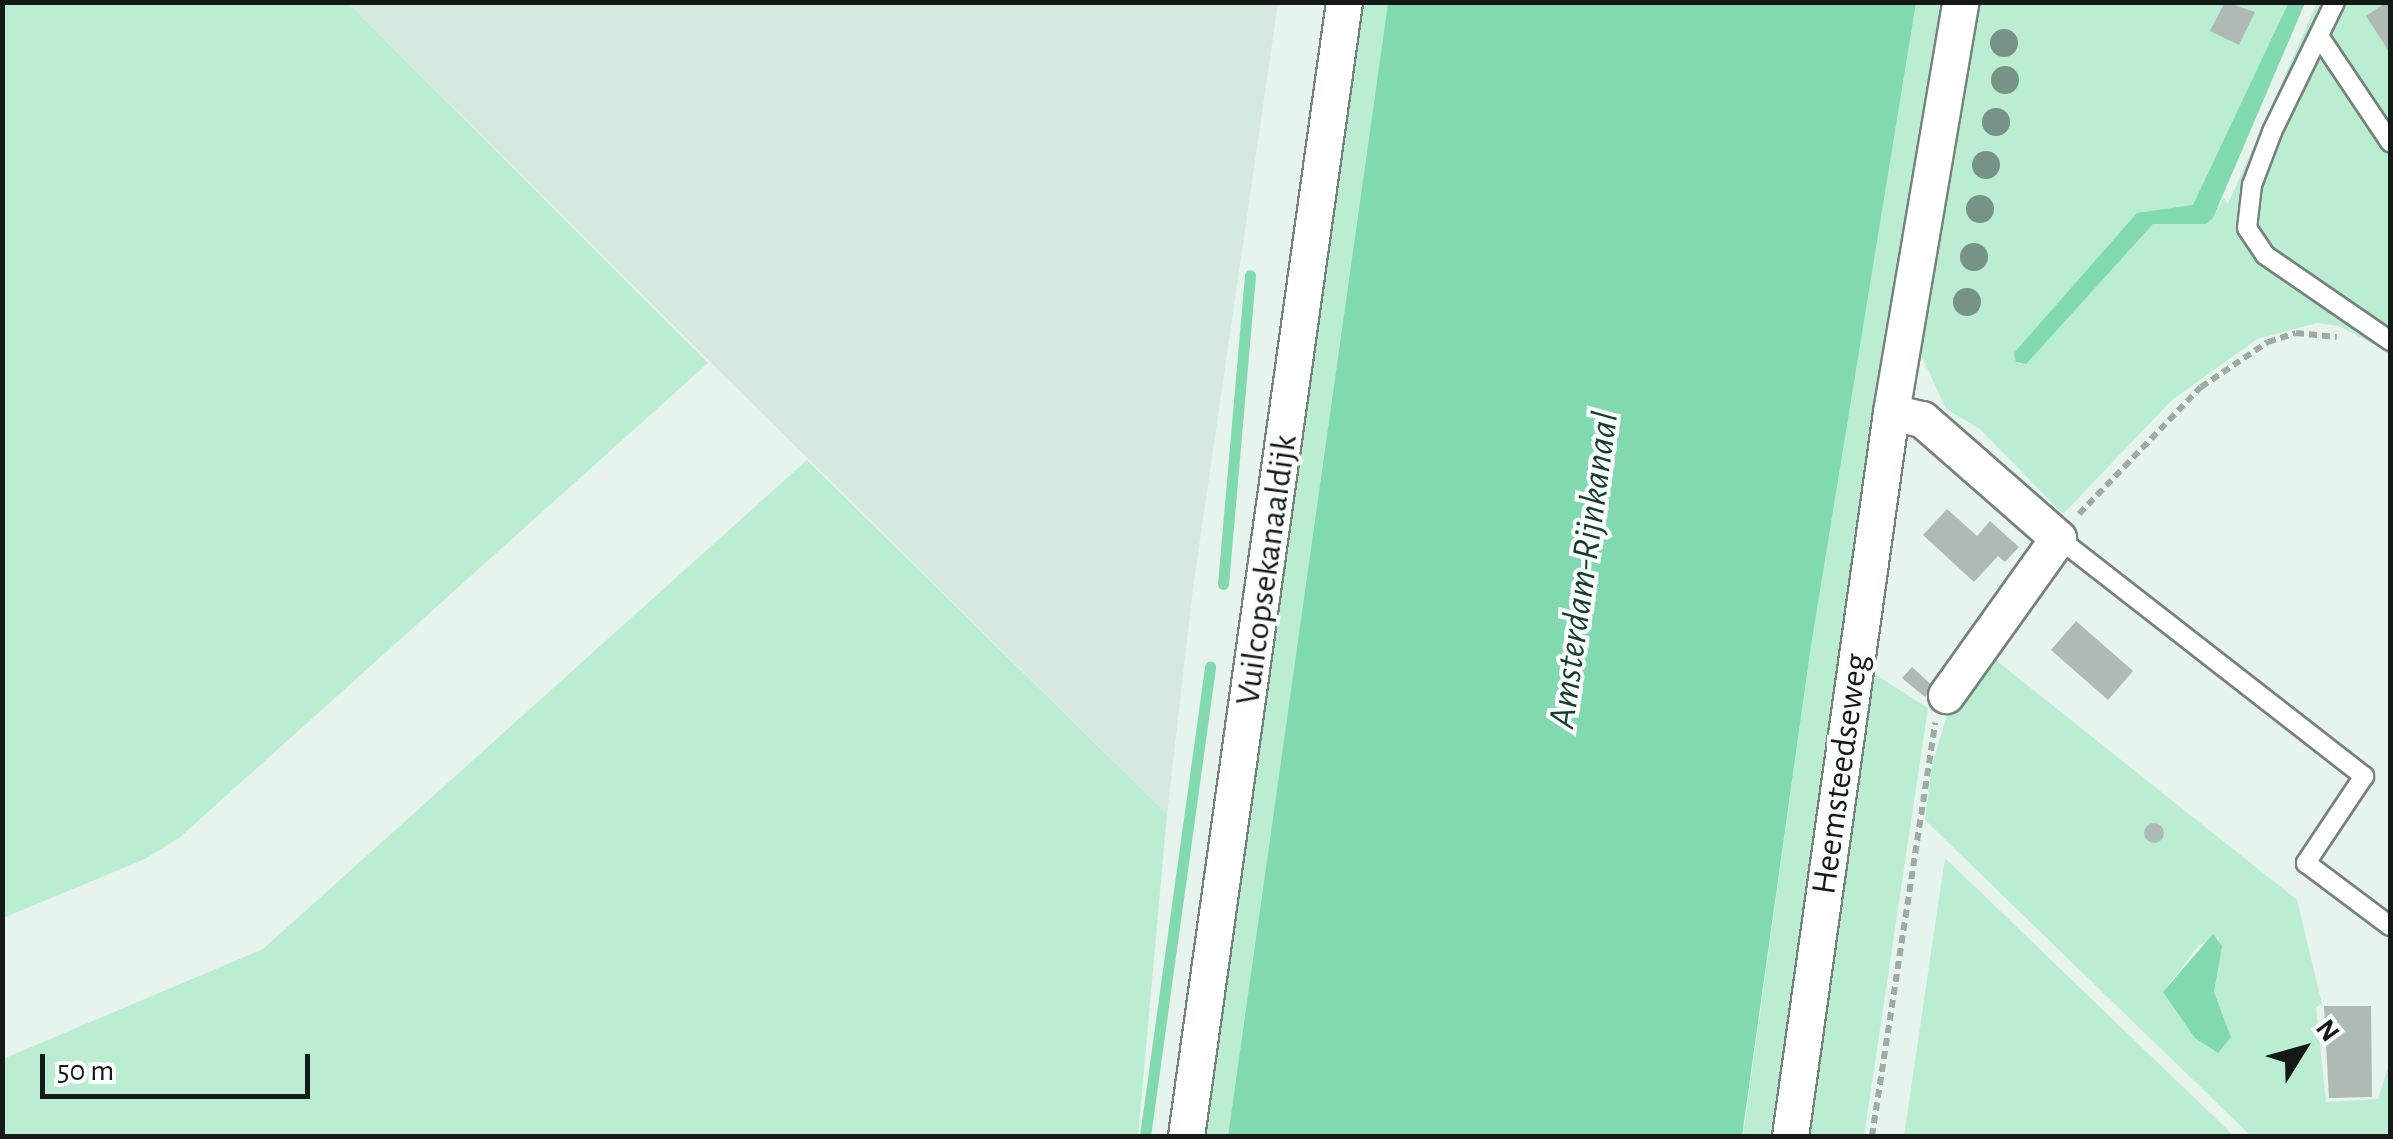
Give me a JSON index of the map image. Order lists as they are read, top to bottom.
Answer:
{
  "streets": {
    "street": ["Vuilcopsekanaaldijk", "Heemsteedseweg"]
  },
  "water": ["Amsterdam-Rijnkanaal"],
  "scale_bar": "50 m",
  "north": "top right"
}
